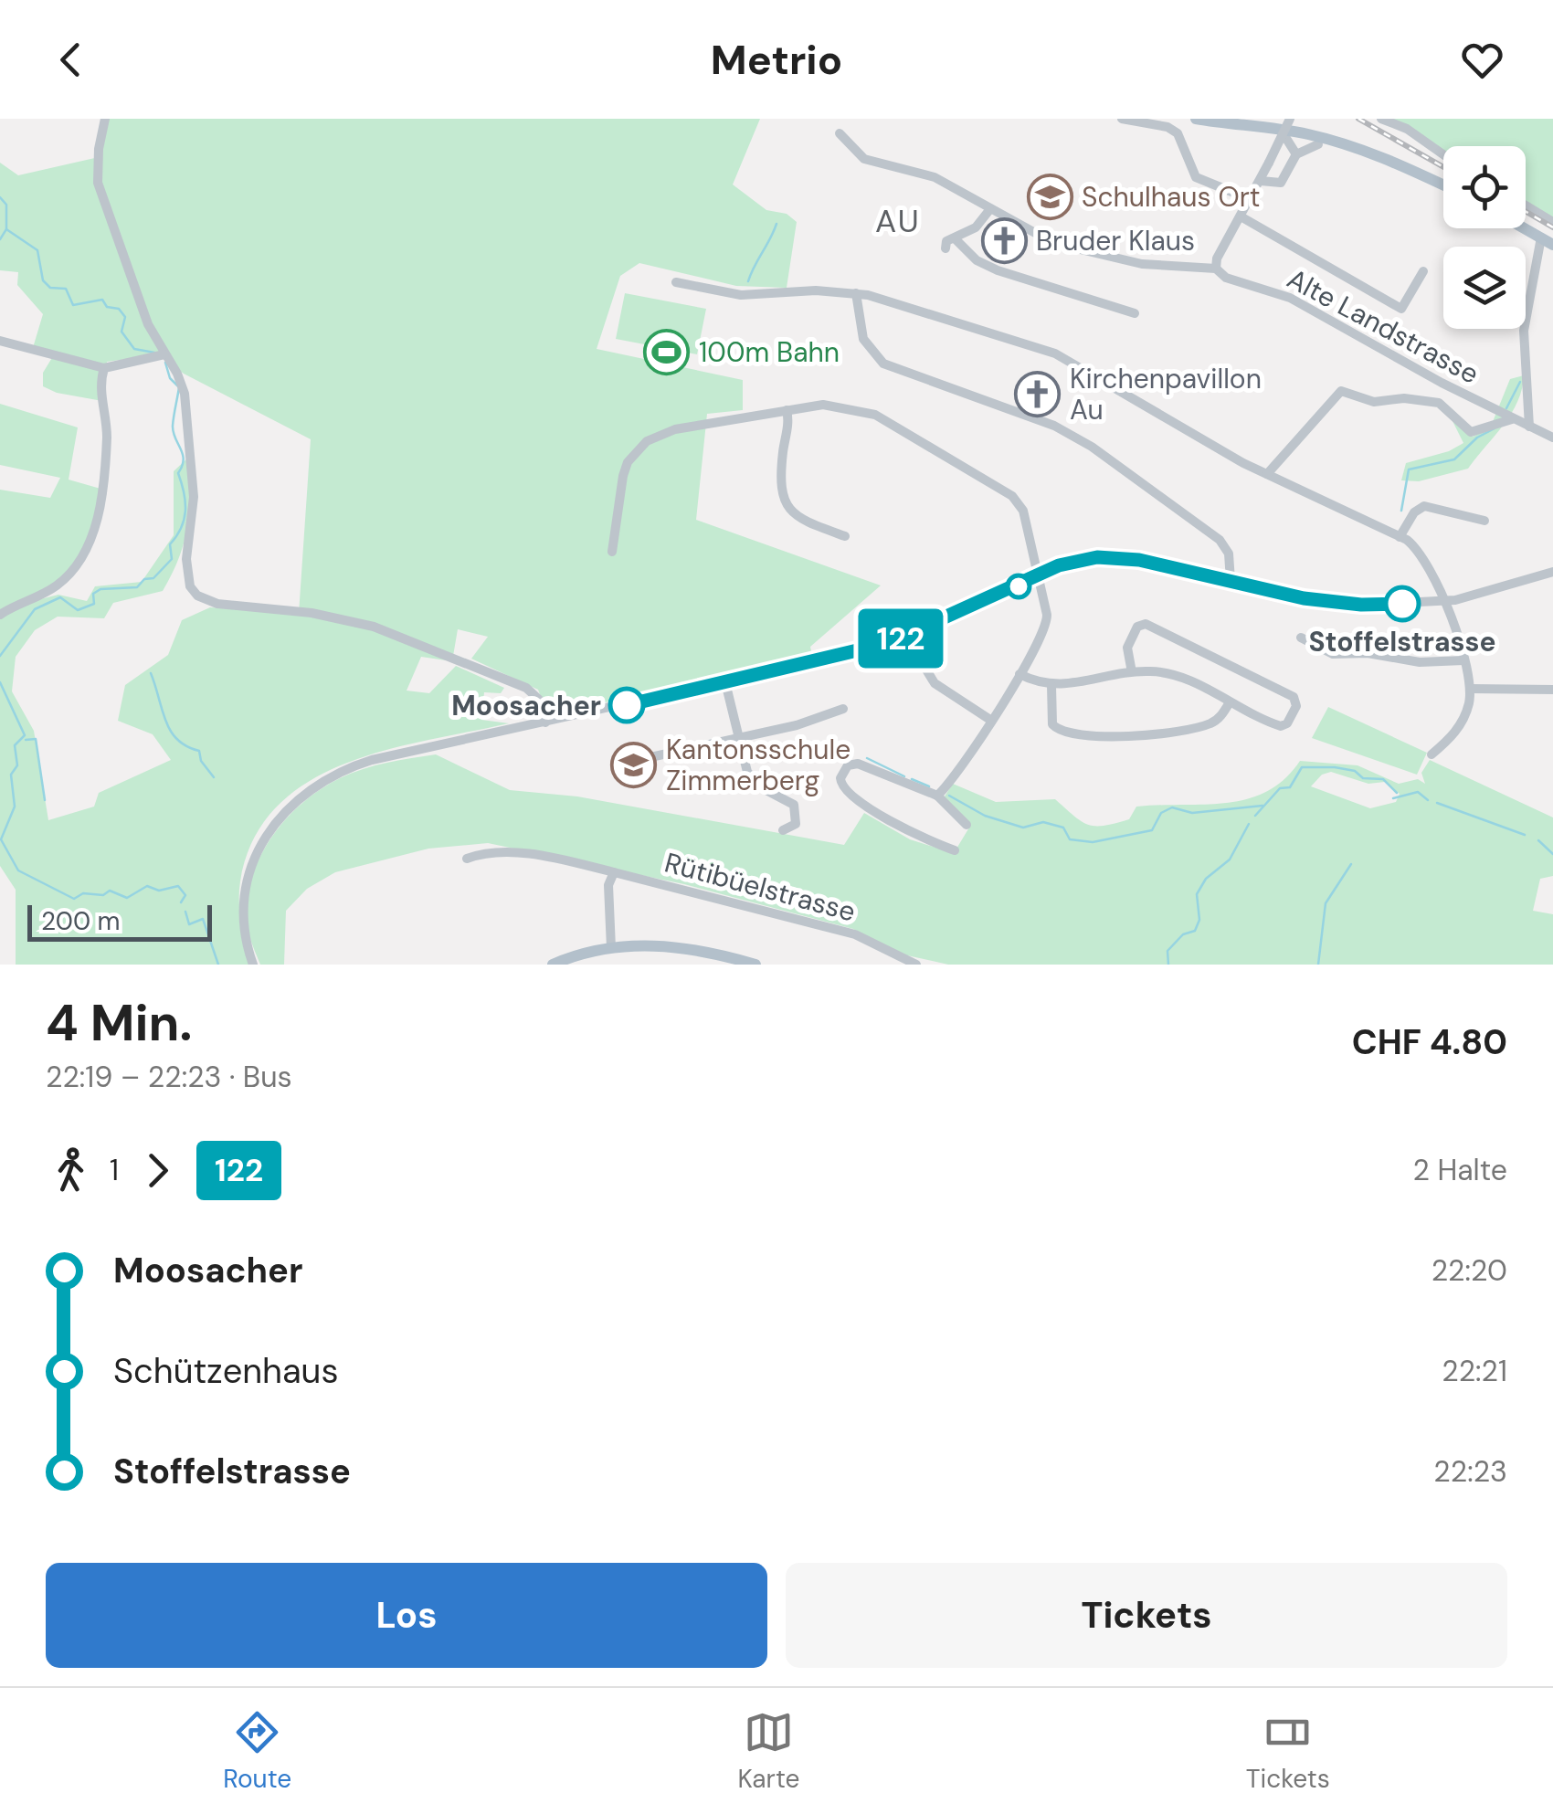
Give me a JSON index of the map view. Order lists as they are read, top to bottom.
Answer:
{
  "streets": {
    "street": ["Alte Landstrasse", "Rütibüelstrasse"]
  },
  "districts": ["AU"],
  "places": {
    "school or university": ["Schulhaus Ort", "Kantonsschule Zimmerberg"],
    "church": ["Bruder Klaus", "Kirchenpavillon Au"],
    "sports": ["100m Bahn"],
    "other": ["Stoffelstrasse", "Moosacher"]
  },
  "lines": ["bus line 122"],
  "scale_bar": "200 m",
  "page": {
    "header": "Metrio",
    "on_map": "122",
    "scale": "200 m",
    "heading": ["4 Min.", "22:19 – 22:23 · Bus", "CHF 4.80"],
    "legs": ["1", "122", "2 Halte"],
    "list": [
      {
        "name": "Moosacher",
        "value": "22:20"
      },
      {
        "name": "Schützenhaus",
        "value": "22:21"
      },
      {
        "name": "Stoffelstrasse",
        "value": "22:23"
      }
    ],
    "buttons": ["Los", "Tickets"],
    "tabs": ["Route", "Karte", "Tickets"]
  }
}
